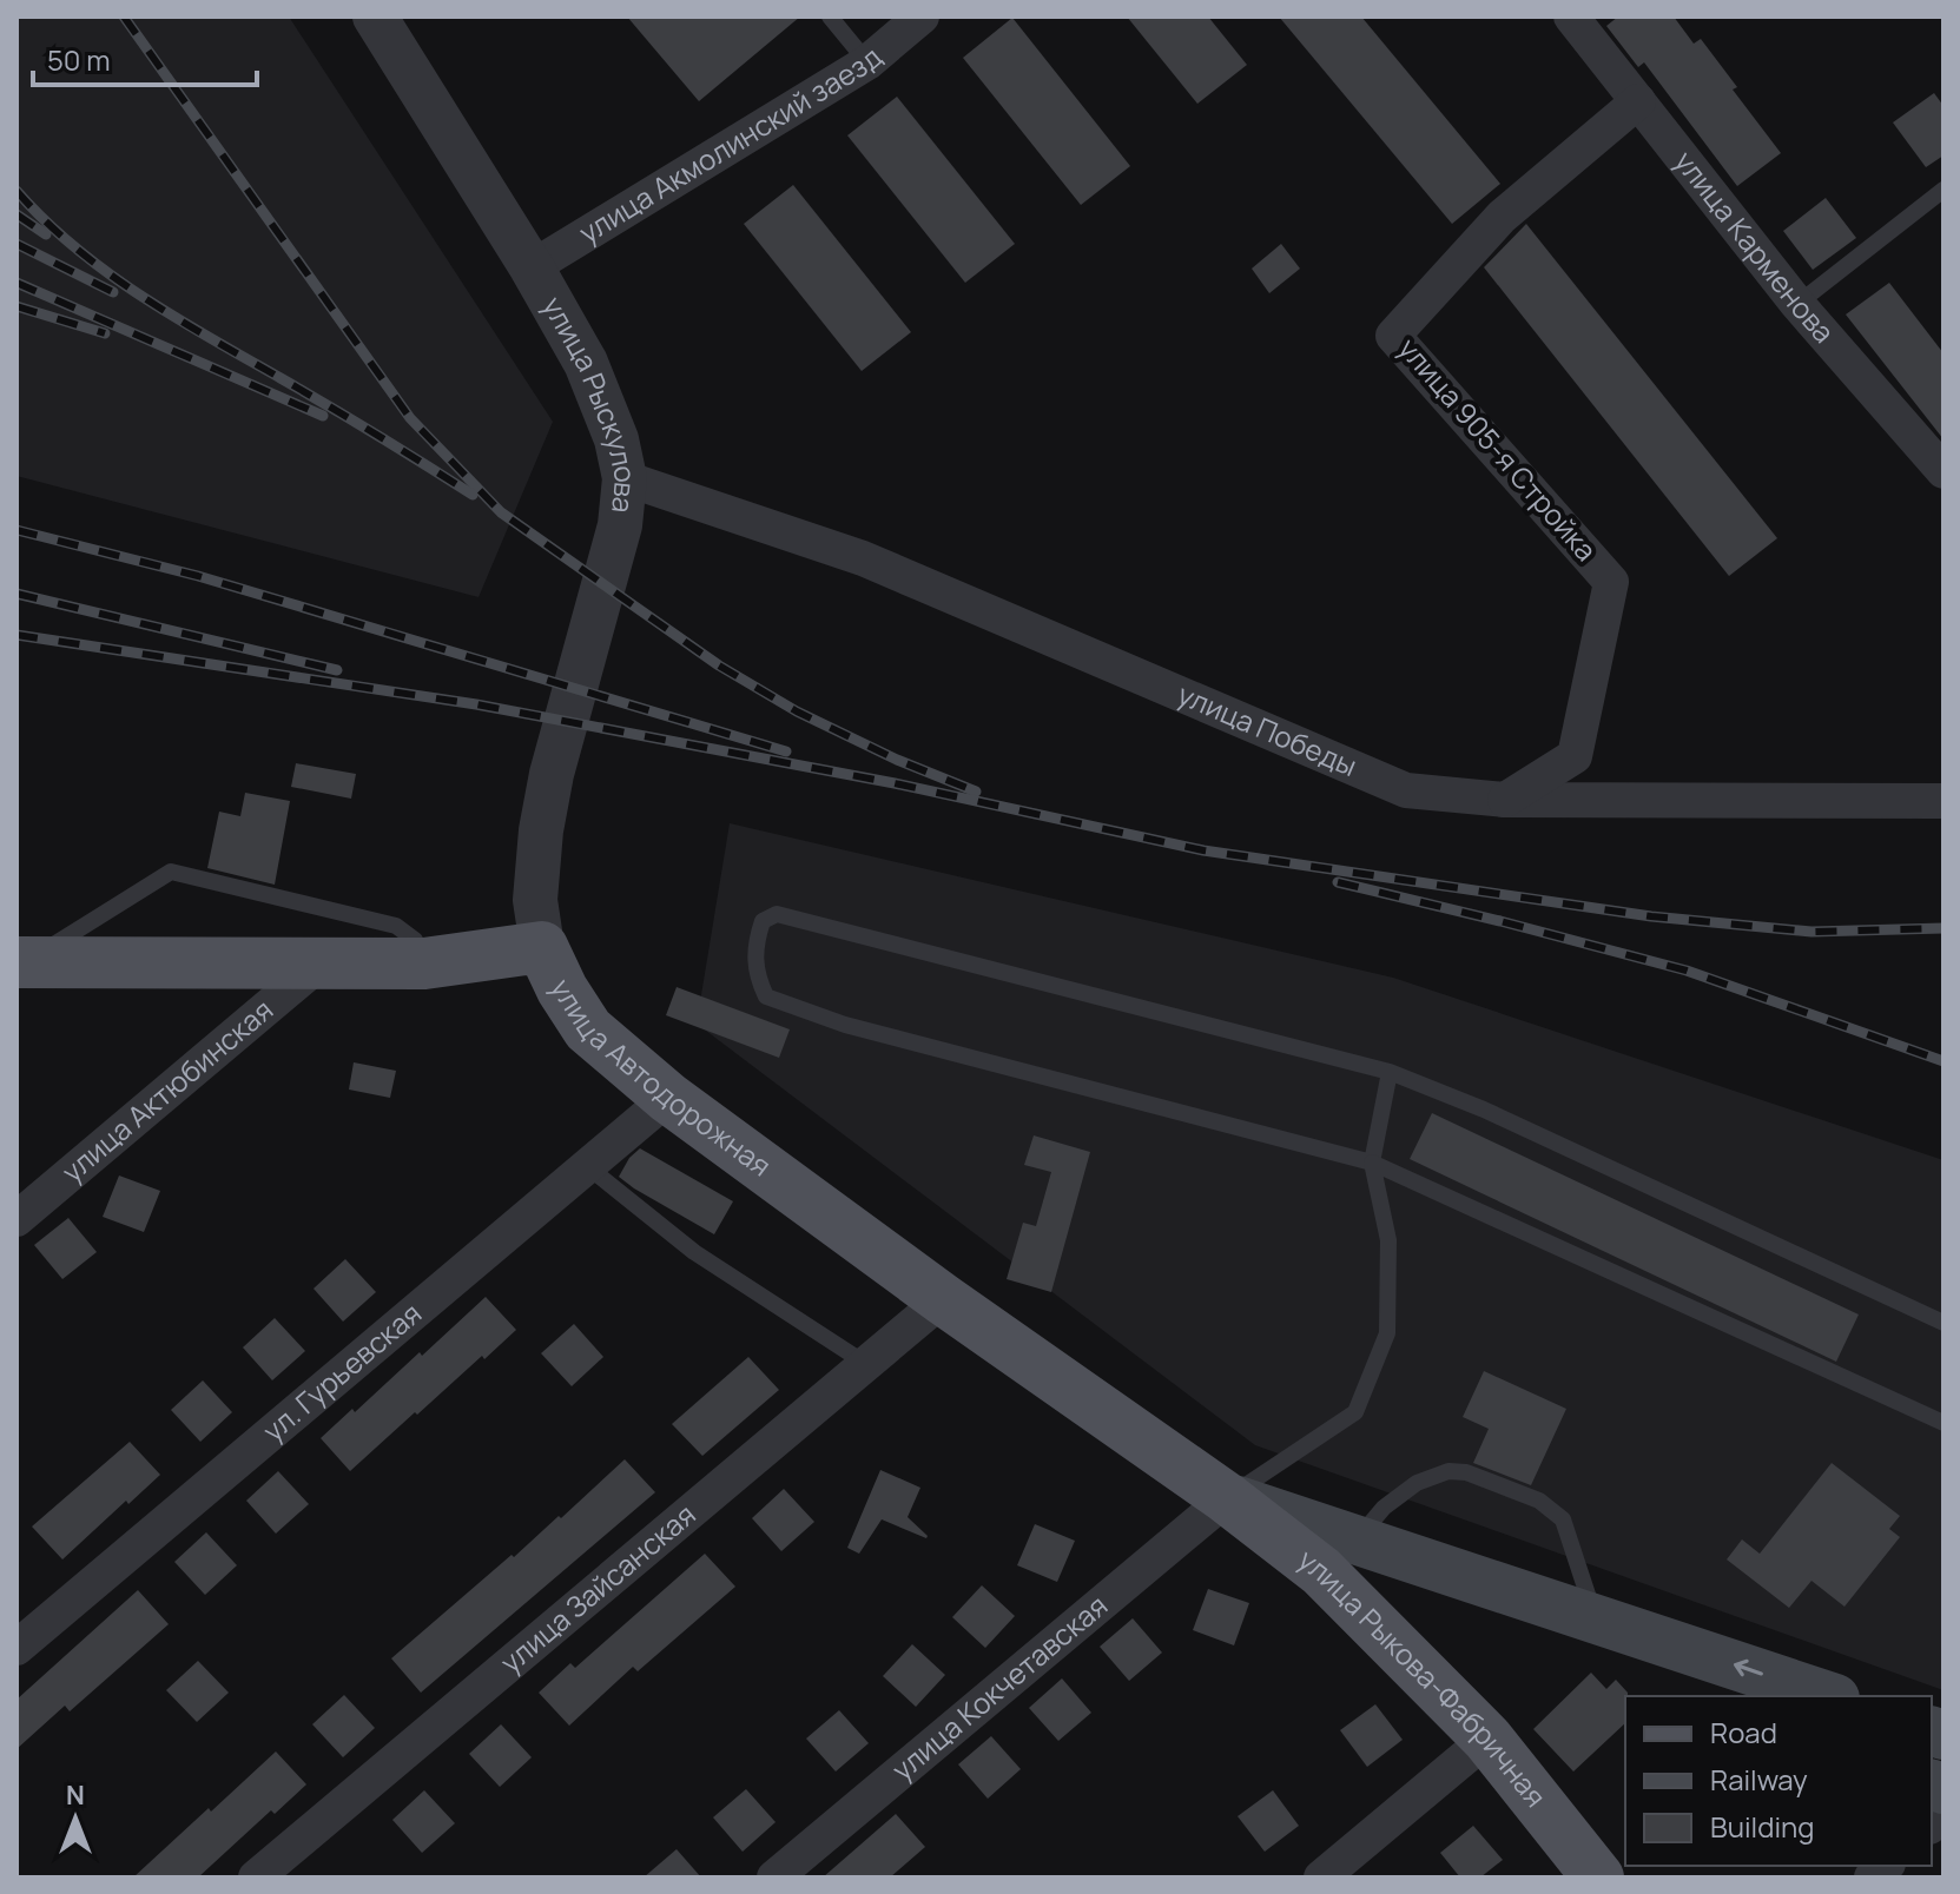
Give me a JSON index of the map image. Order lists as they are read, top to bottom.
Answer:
{
  "streets": {
    "main road": ["улица Автодорожная", "улица Рыкова-Фабричная"],
    "street": [
      "улица Акмолинский заезд",
      "улица Карменова",
      "улица Рыскулова",
      "улица 905-я Стройка",
      "улица Победы",
      "улица Актюбинская",
      "ул. Гурьевская",
      "улица Зайсанская",
      "улица Кокчетавская"
    ]
  },
  "crossings": [
    ["улица Акмолинский заезд", "улица Рыскулова"],
    ["улица Карменова", "улица 905-я Стройка"],
    ["улица Рыскулова", "улица Победы"],
    ["улица Рыскулова", "улица Автодорожная"],
    ["улица 905-я Стройка", "улица Победы"],
    ["улица Автодорожная", "улица Актюбинская"],
    ["улица Автодорожная", "ул. Гурьевская"],
    ["улица Автодорожная", "улица Зайсанская"],
    ["улица Автодорожная", "улица Рыкова-Фабричная"],
    ["улица Автодорожная", "улица Кокчетавская"],
    ["улица Рыкова-Фабричная", "улица Кокчетавская"]
  ],
  "legend": ["Road", "Railway", "Building"],
  "scale_bar": "50 m",
  "north": "top"
}
